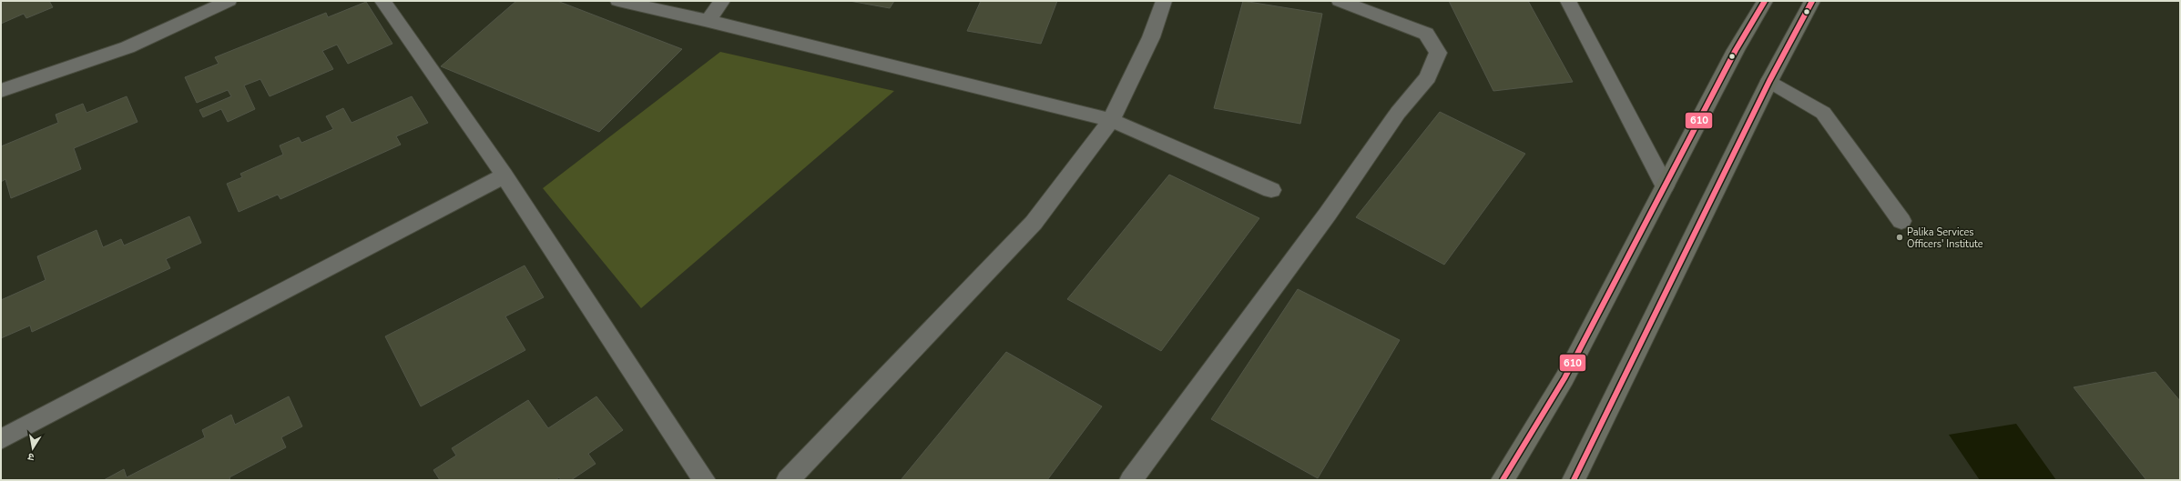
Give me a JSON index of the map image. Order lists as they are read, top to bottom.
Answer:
{
  "places": ["Palika Services Officers' Institute"],
  "lines": ["transit line 610"],
  "north": "bottom"
}
